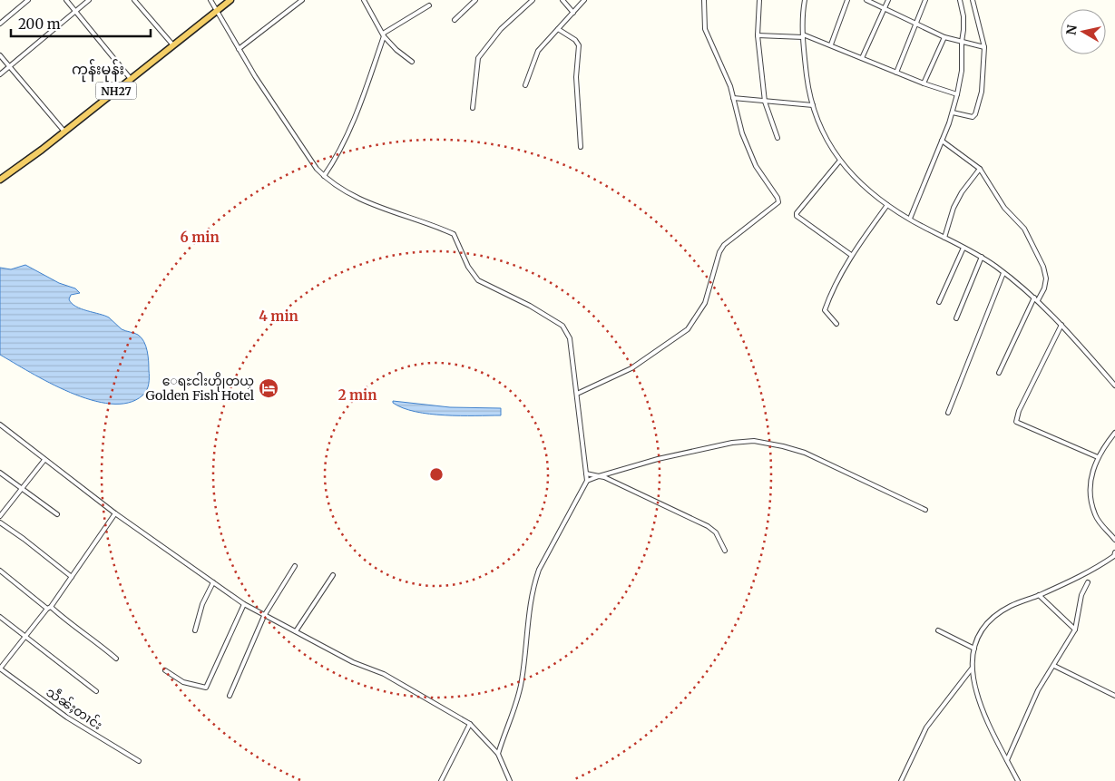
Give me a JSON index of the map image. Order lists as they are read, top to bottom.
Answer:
{
  "streets": {
    "highway": ["NH27"],
    "street": ["သဵၼ်ႈတၢင်း"]
  },
  "districts": ["ကုန်းမုန်း"],
  "places": {
    "hotel": ["ေရႊငါးဟိုုတယ္ Golden Fish Hotel"]
  },
  "scale_bar": "200 m",
  "north": "left",
  "rings": ["6 min", "4 min", "2 min"]
}
